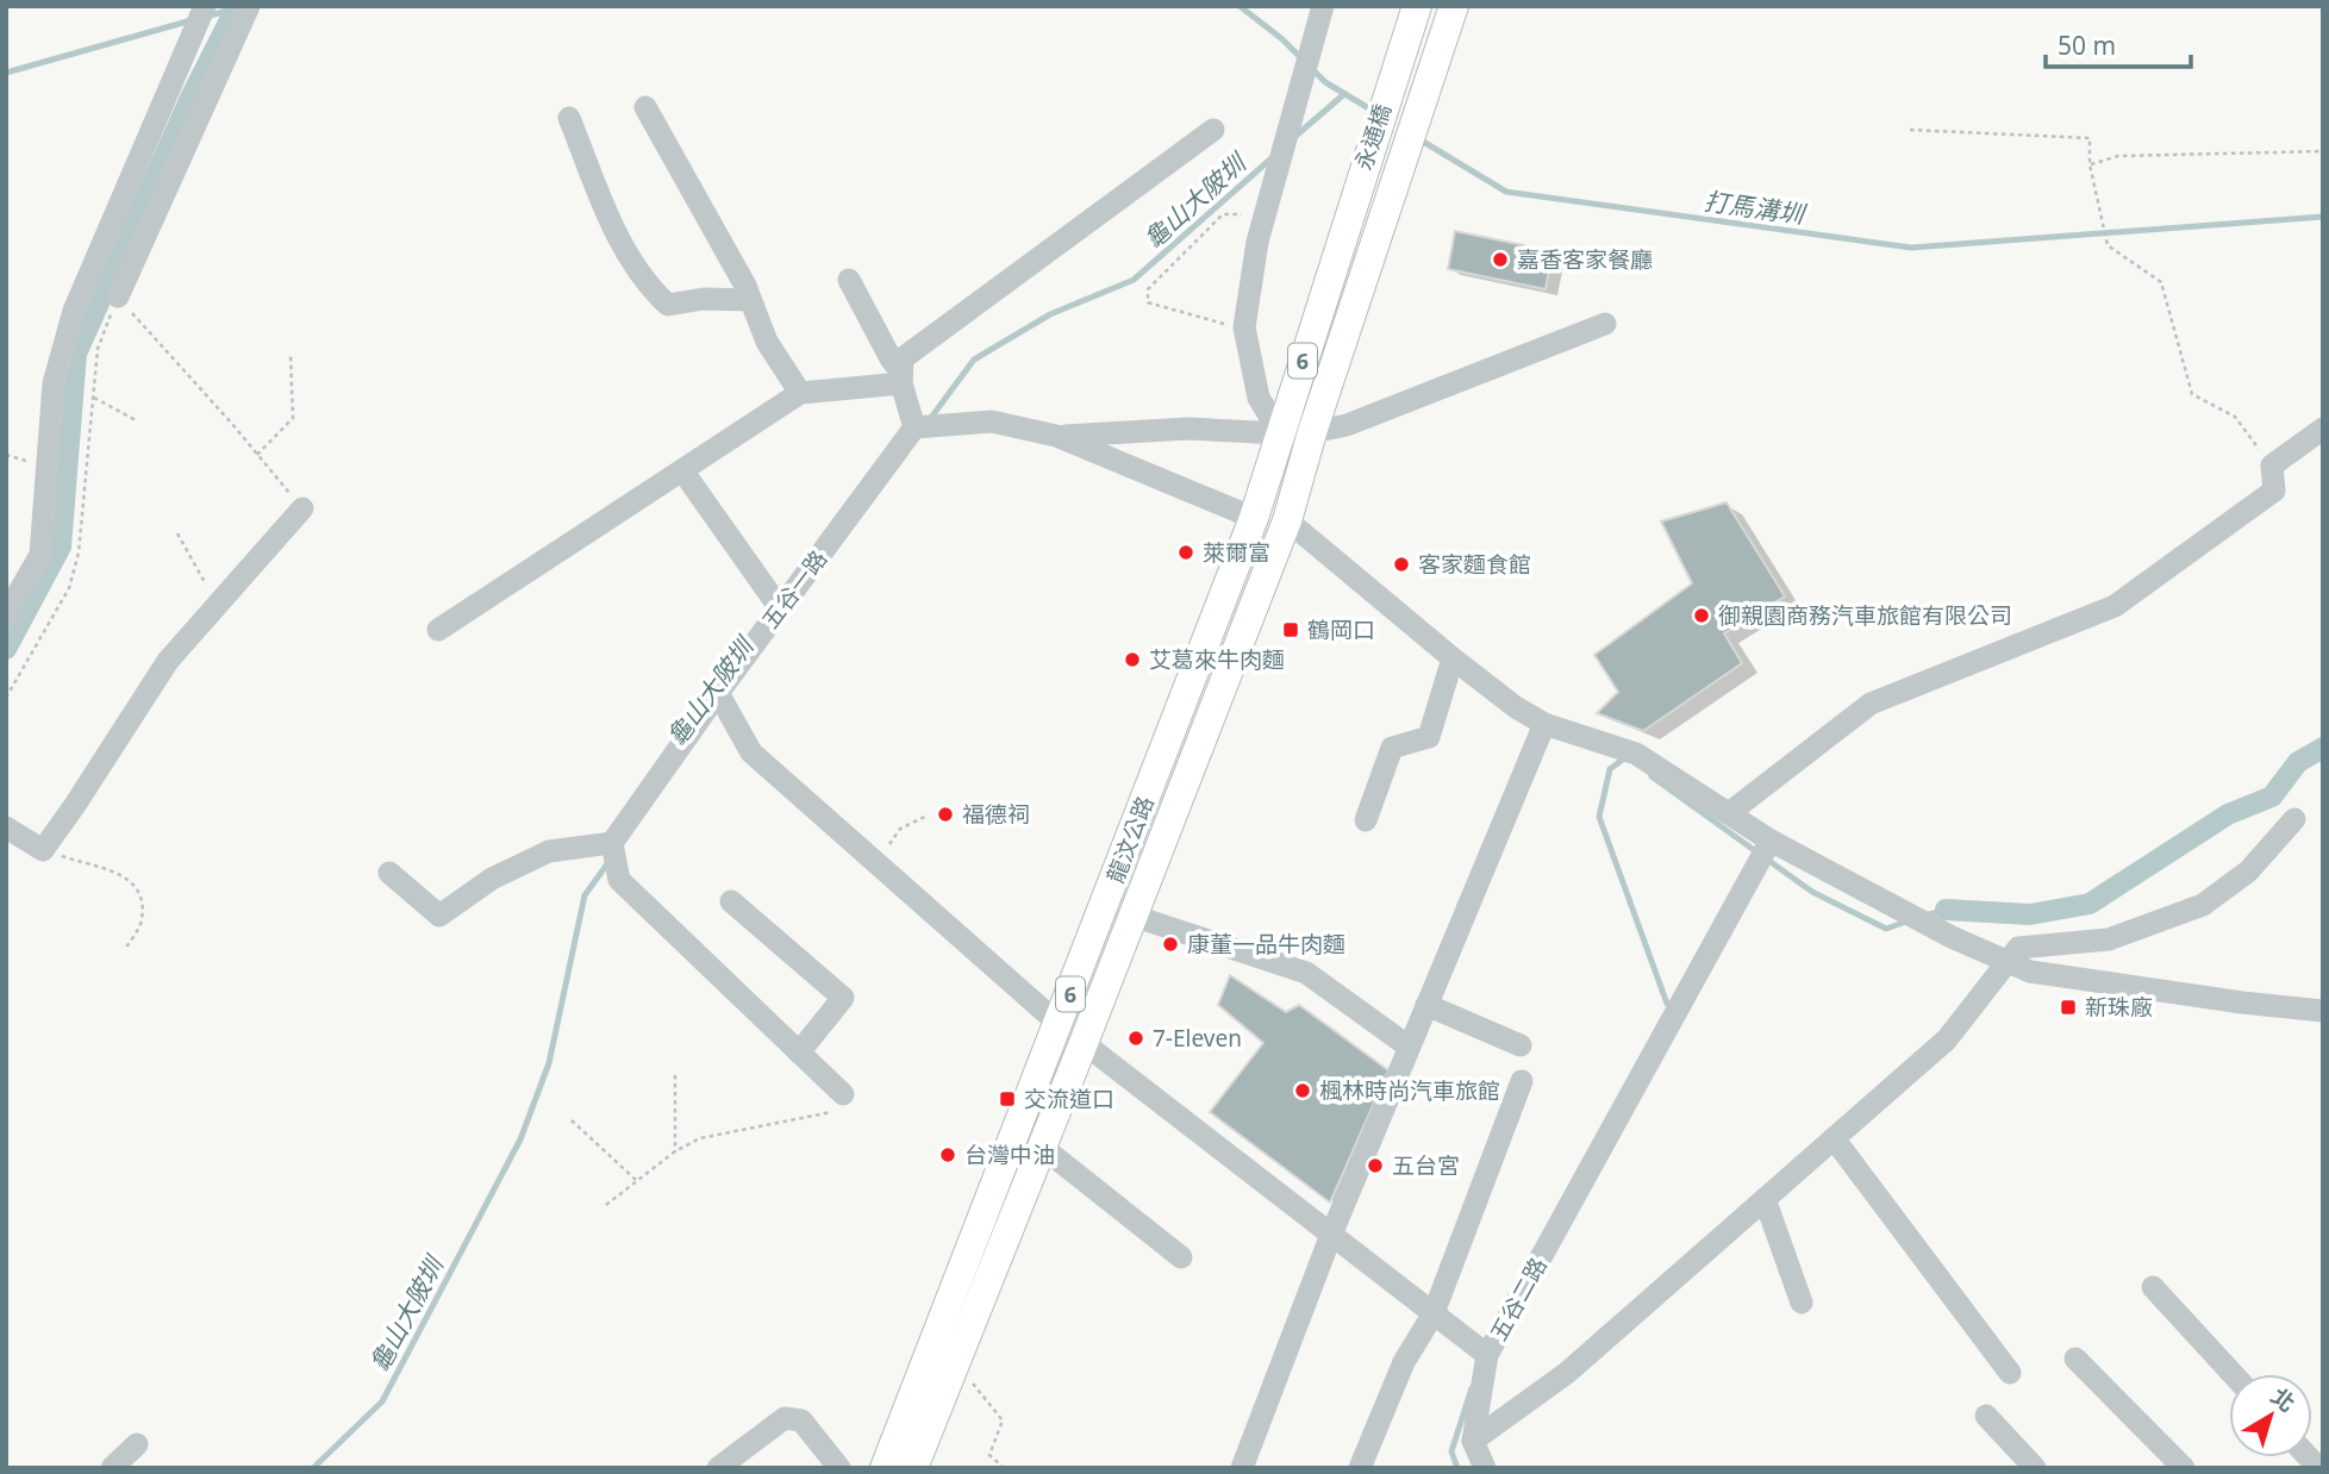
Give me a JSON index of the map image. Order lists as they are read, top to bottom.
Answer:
{
  "streets": {
    "main road": ["永通橋", "6", "龍汶公路"],
    "street": ["五谷一路", "五谷二路"]
  },
  "crossings": [
    ["永通橋", "龍汶公路"],
    ["龍汶公路", "五谷二路"]
  ],
  "water": ["龜山大陂圳", "打馬溝圳"],
  "places": {
    "other": [
      "嘉香客家餐廳",
      "萊爾富",
      "客家麵食館",
      "御親園商務汽車旅館有限公司",
      "艾葛來牛肉麵",
      "福德祠",
      "康董一品牛肉麵",
      "7-Eleven",
      "楓林時尚汽車旅館",
      "台灣中油",
      "五台宮"
    ],
    "transit": ["鶴岡口", "新珠廠", "交流道口"]
  },
  "scale_bar": "50 m",
  "north": "top right"
}
